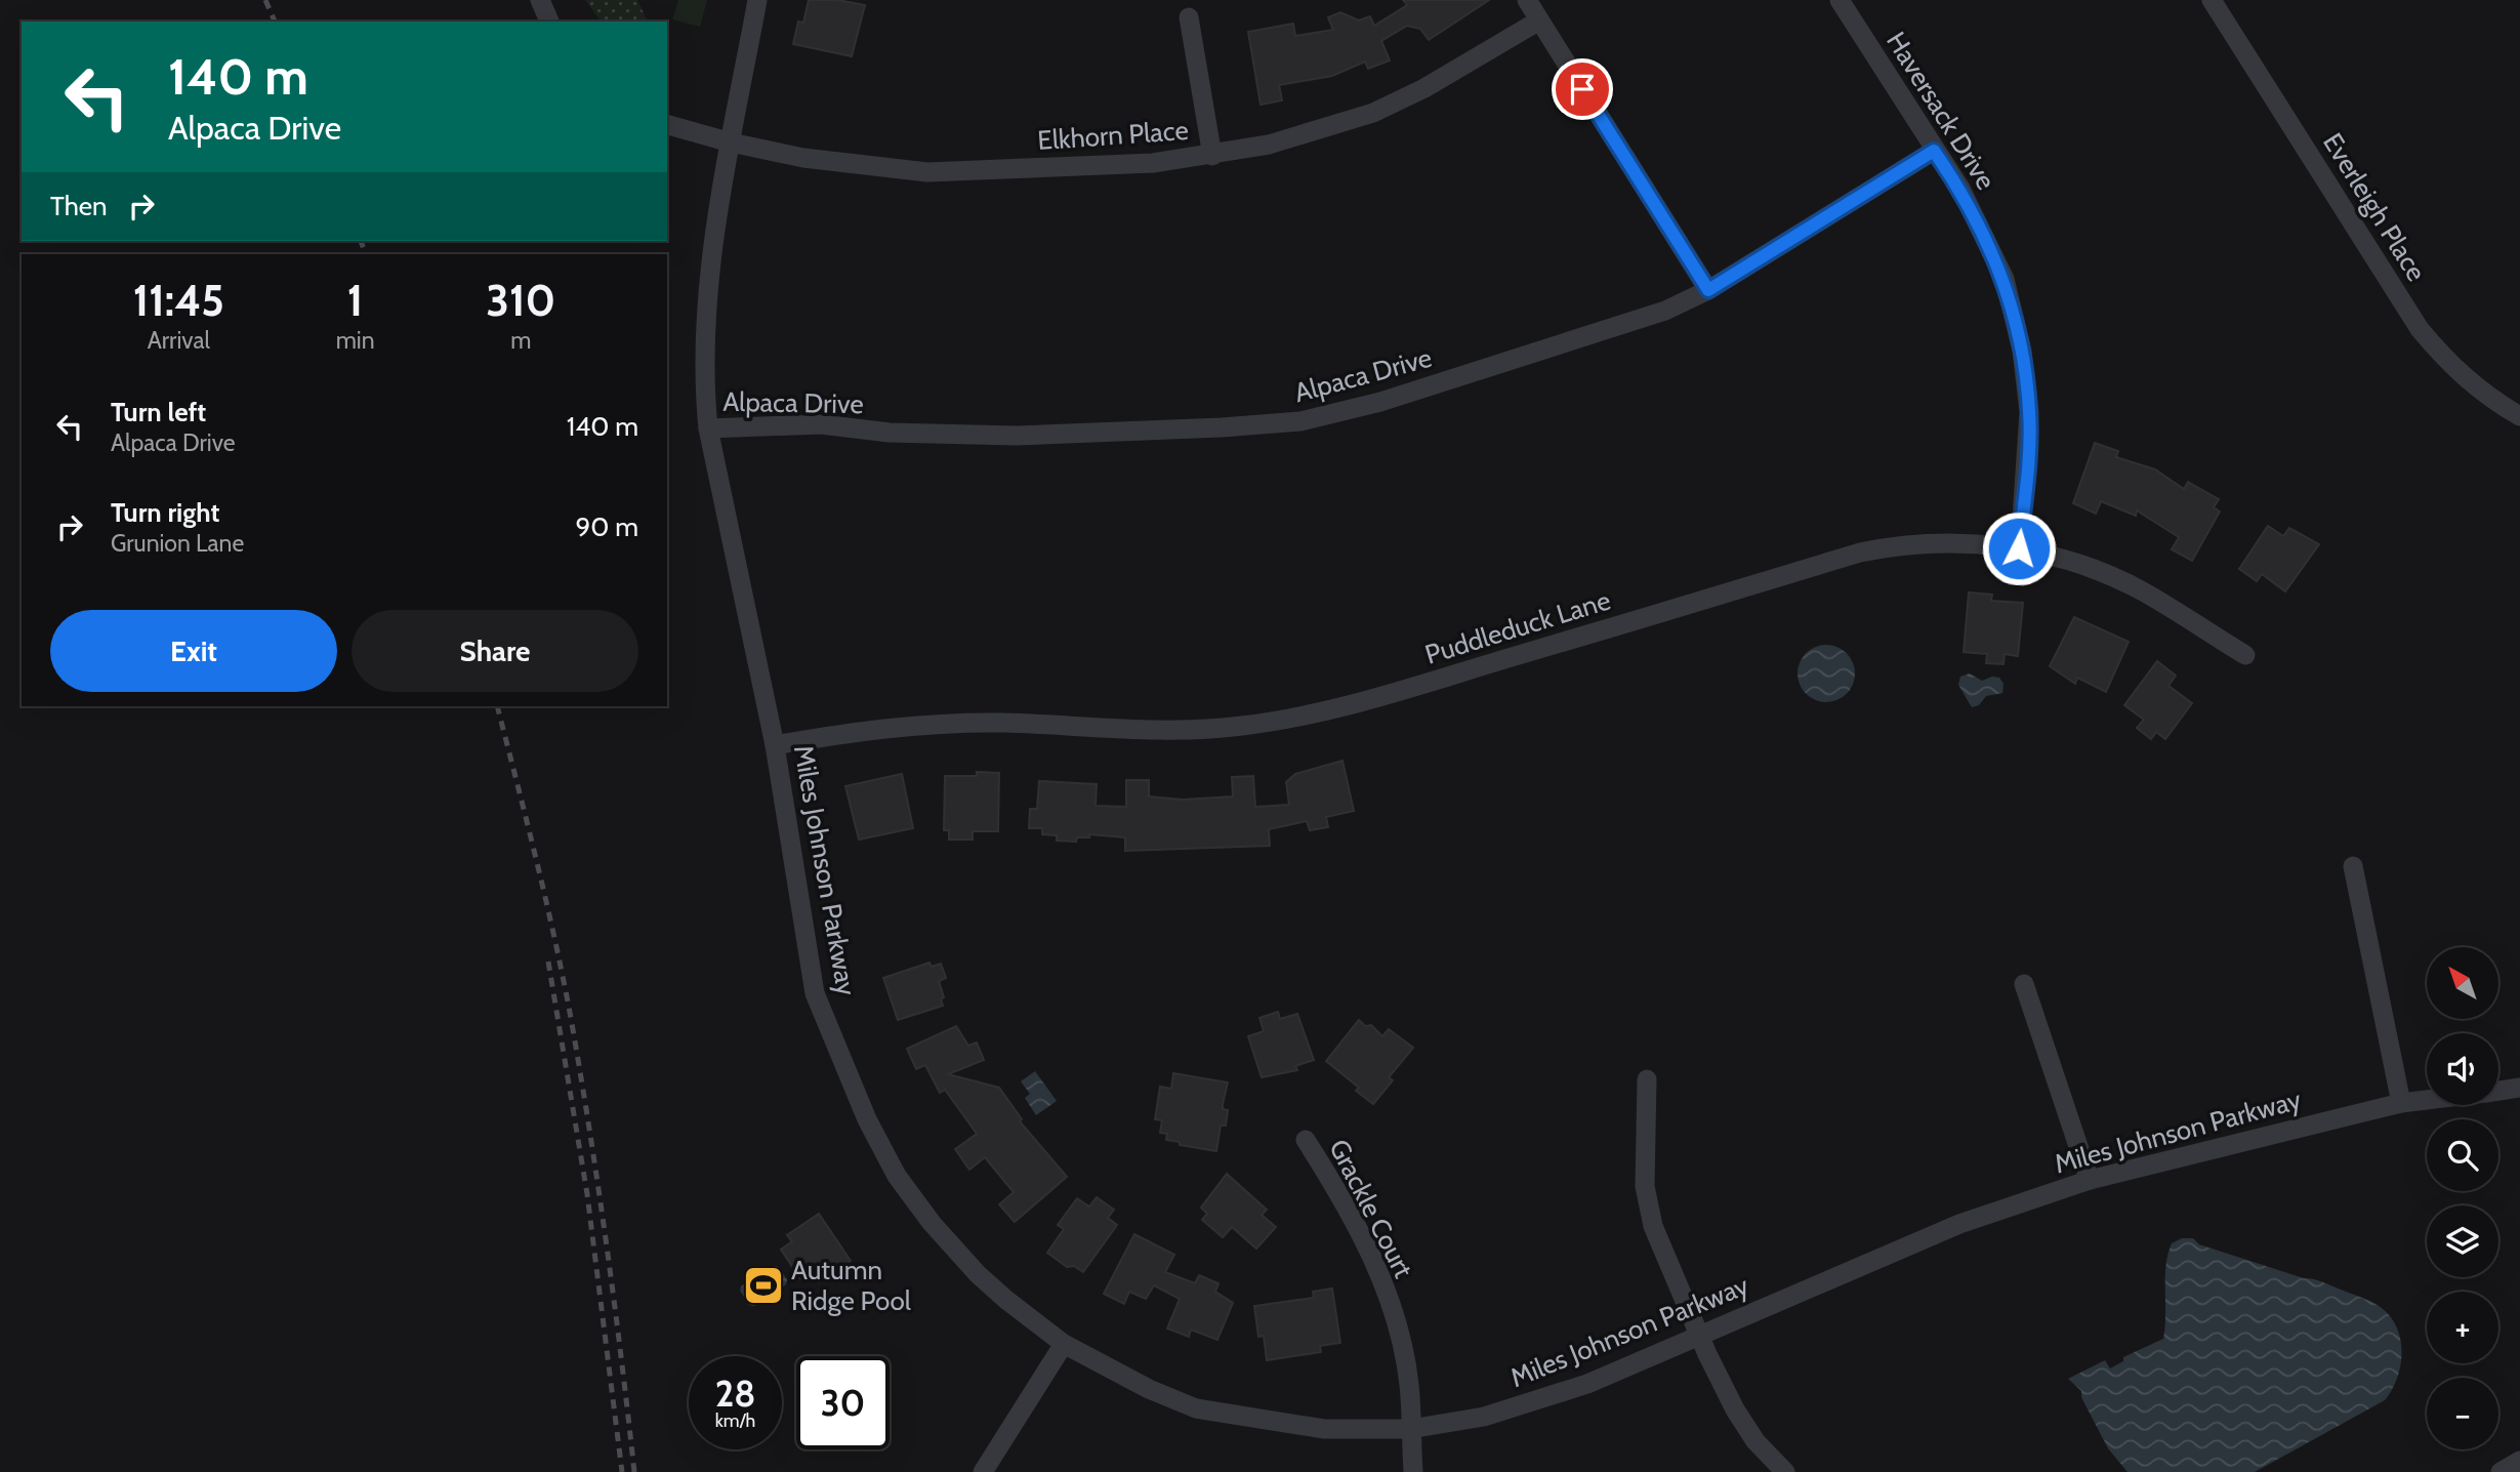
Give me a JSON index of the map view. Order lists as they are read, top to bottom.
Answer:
{
  "streets": {
    "street": [
      "Haversack Drive",
      "Elkhorn Place",
      "Everleigh Place",
      "Alpaca Drive",
      "Puddleduck Lane",
      "Miles Johnson Parkway",
      "Grackle Court"
    ]
  },
  "crossings": [
    ["Haversack Drive", "Alpaca Drive"],
    ["Haversack Drive", "Puddleduck Lane"],
    ["Elkhorn Place", "Miles Johnson Parkway"],
    ["Alpaca Drive", "Miles Johnson Parkway"],
    ["Puddleduck Lane", "Miles Johnson Parkway"],
    ["Miles Johnson Parkway", "Grackle Court"]
  ],
  "places": {
    "sports": ["Autumn Ridge Pool"]
  },
  "north": "top left",
  "page": {
    "turn": ["140 m", "Alpaca Drive"],
    "then": "Then",
    "eta": [
      "11:45",
      "Arrival",
      "1",
      "min",
      "310",
      "m"
    ],
    "list": [
      {
        "name": "Turn left",
        "note": "Alpaca Drive",
        "value": "140 m"
      },
      {
        "name": "Turn right",
        "note": "Grunion Lane",
        "value": "90 m"
      }
    ],
    "buttons": ["Exit", "Share"],
    "map_buttons": ["+", "−"],
    "speed": "28 km/h",
    "limit": "30"
  }
}
